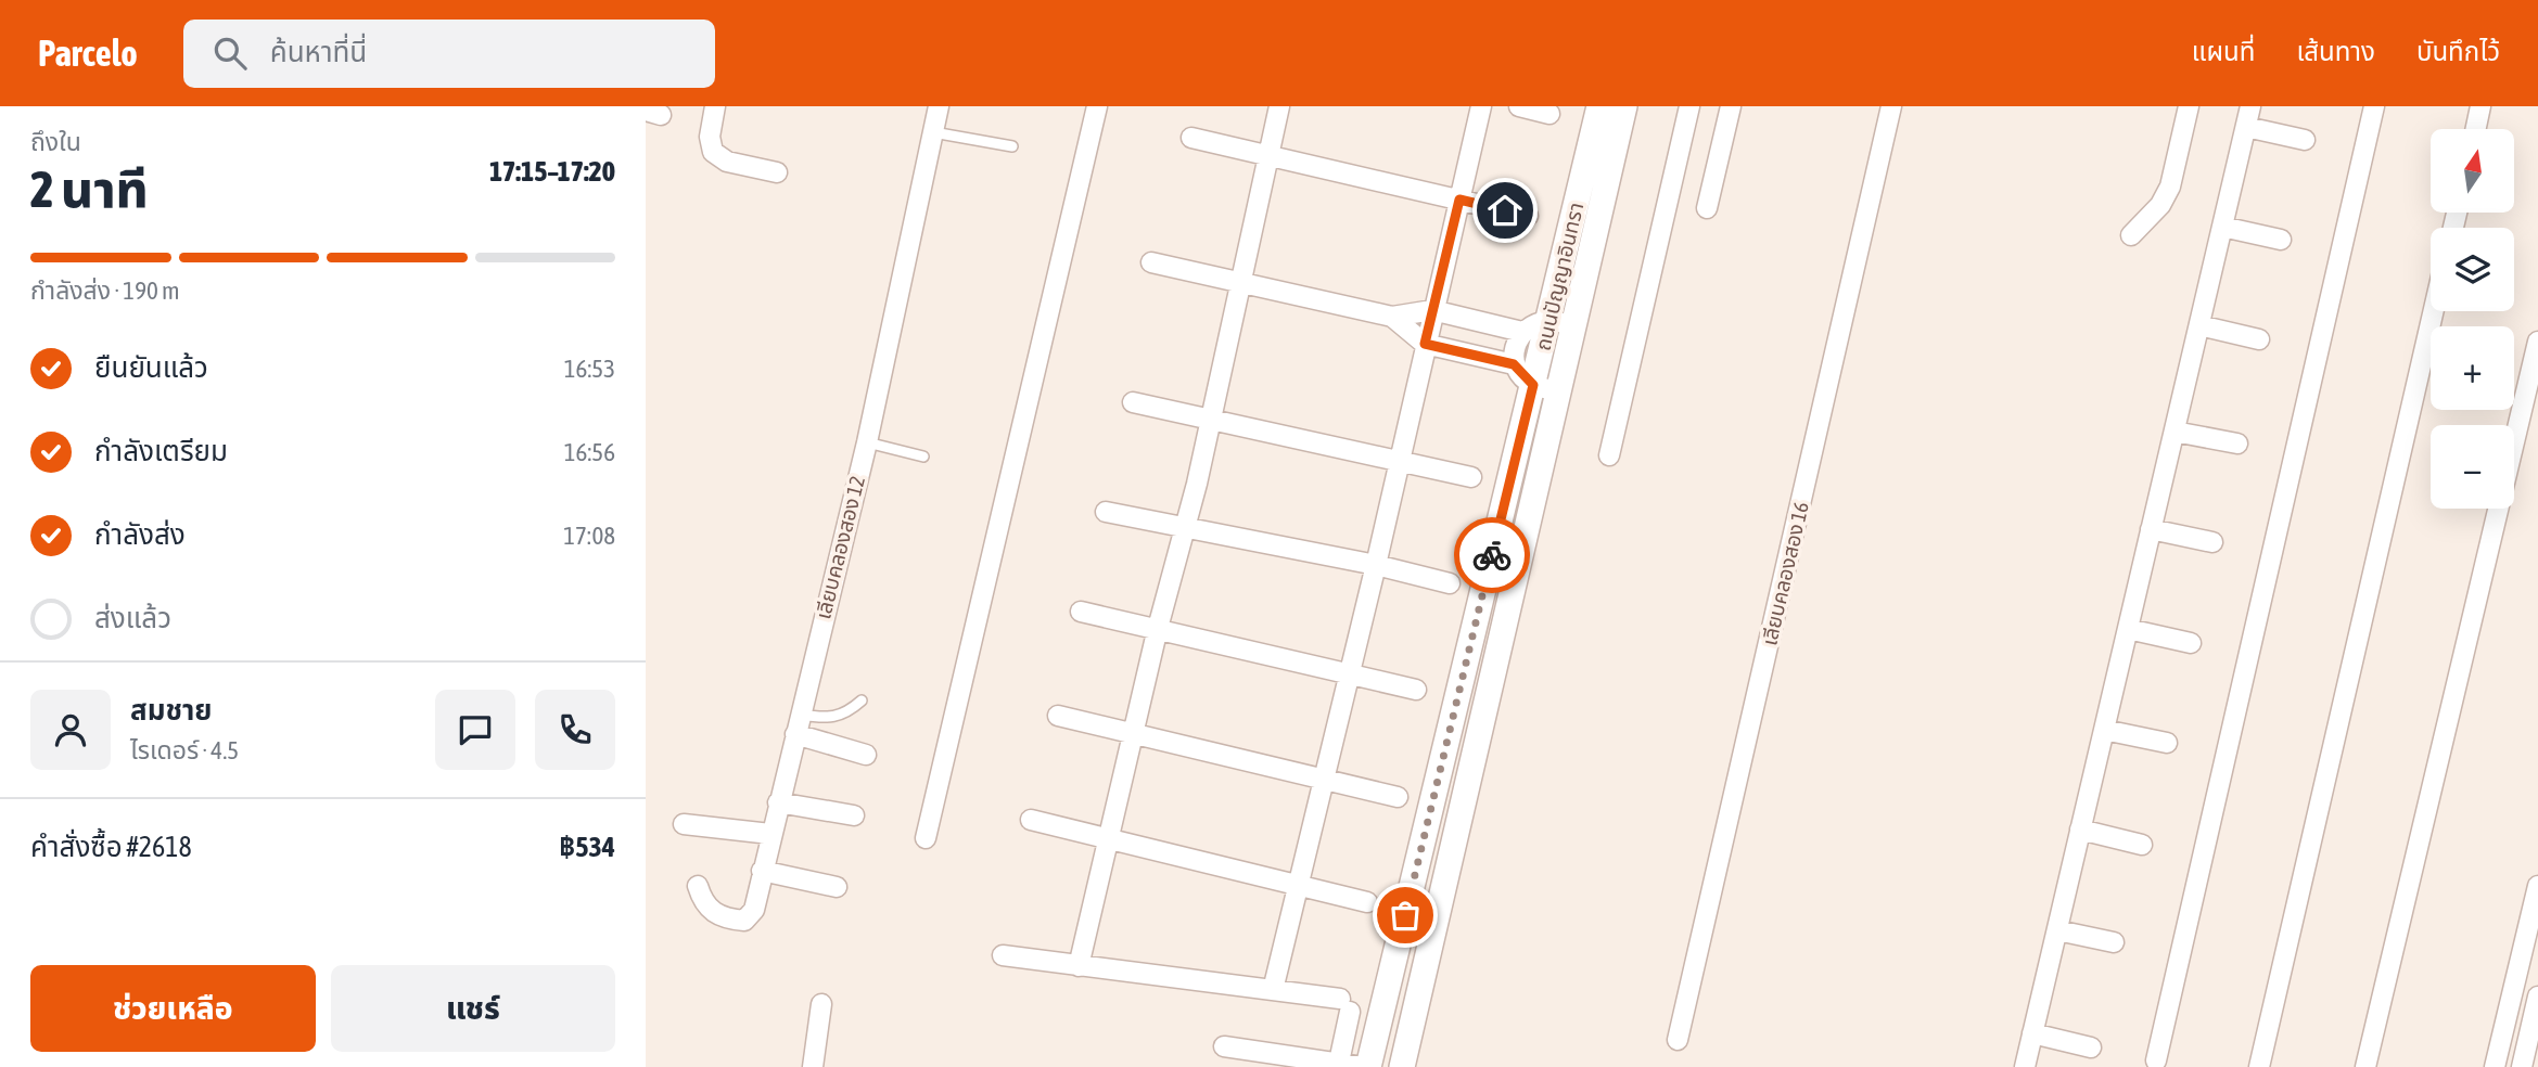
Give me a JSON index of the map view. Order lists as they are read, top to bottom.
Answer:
{
  "streets": {
    "street": ["ถนนปัญญาอินทรา", "เลียบคลองสอง 12", "เลียบคลองสอง 16"]
  },
  "north": "top",
  "page": {
    "header": "Parcelo",
    "search": "ค้นหาที่นี่",
    "nav": ["แผนที่", "เส้นทาง", "บันทึกไว้"],
    "heading": ["2 นาที", "ถึงใน", "17:15–17:20"],
    "panel": [
      "สมชาย",
      "ไรเดอร์ · 4.5",
      "คำสั่งซื้อ #2618",
      "฿534"
    ],
    "map_buttons": ["+", "−"],
    "bar": "กำลังส่ง · 190 m",
    "list": [
      ["ยืนยันแล้ว", "16:53"],
      ["กำลังเตรียม", "16:56"],
      ["กำลังส่ง", "17:08"],
      "ส่งแล้ว"
    ],
    "buttons": ["ช่วยเหลือ", "แชร์"]
  }
}
